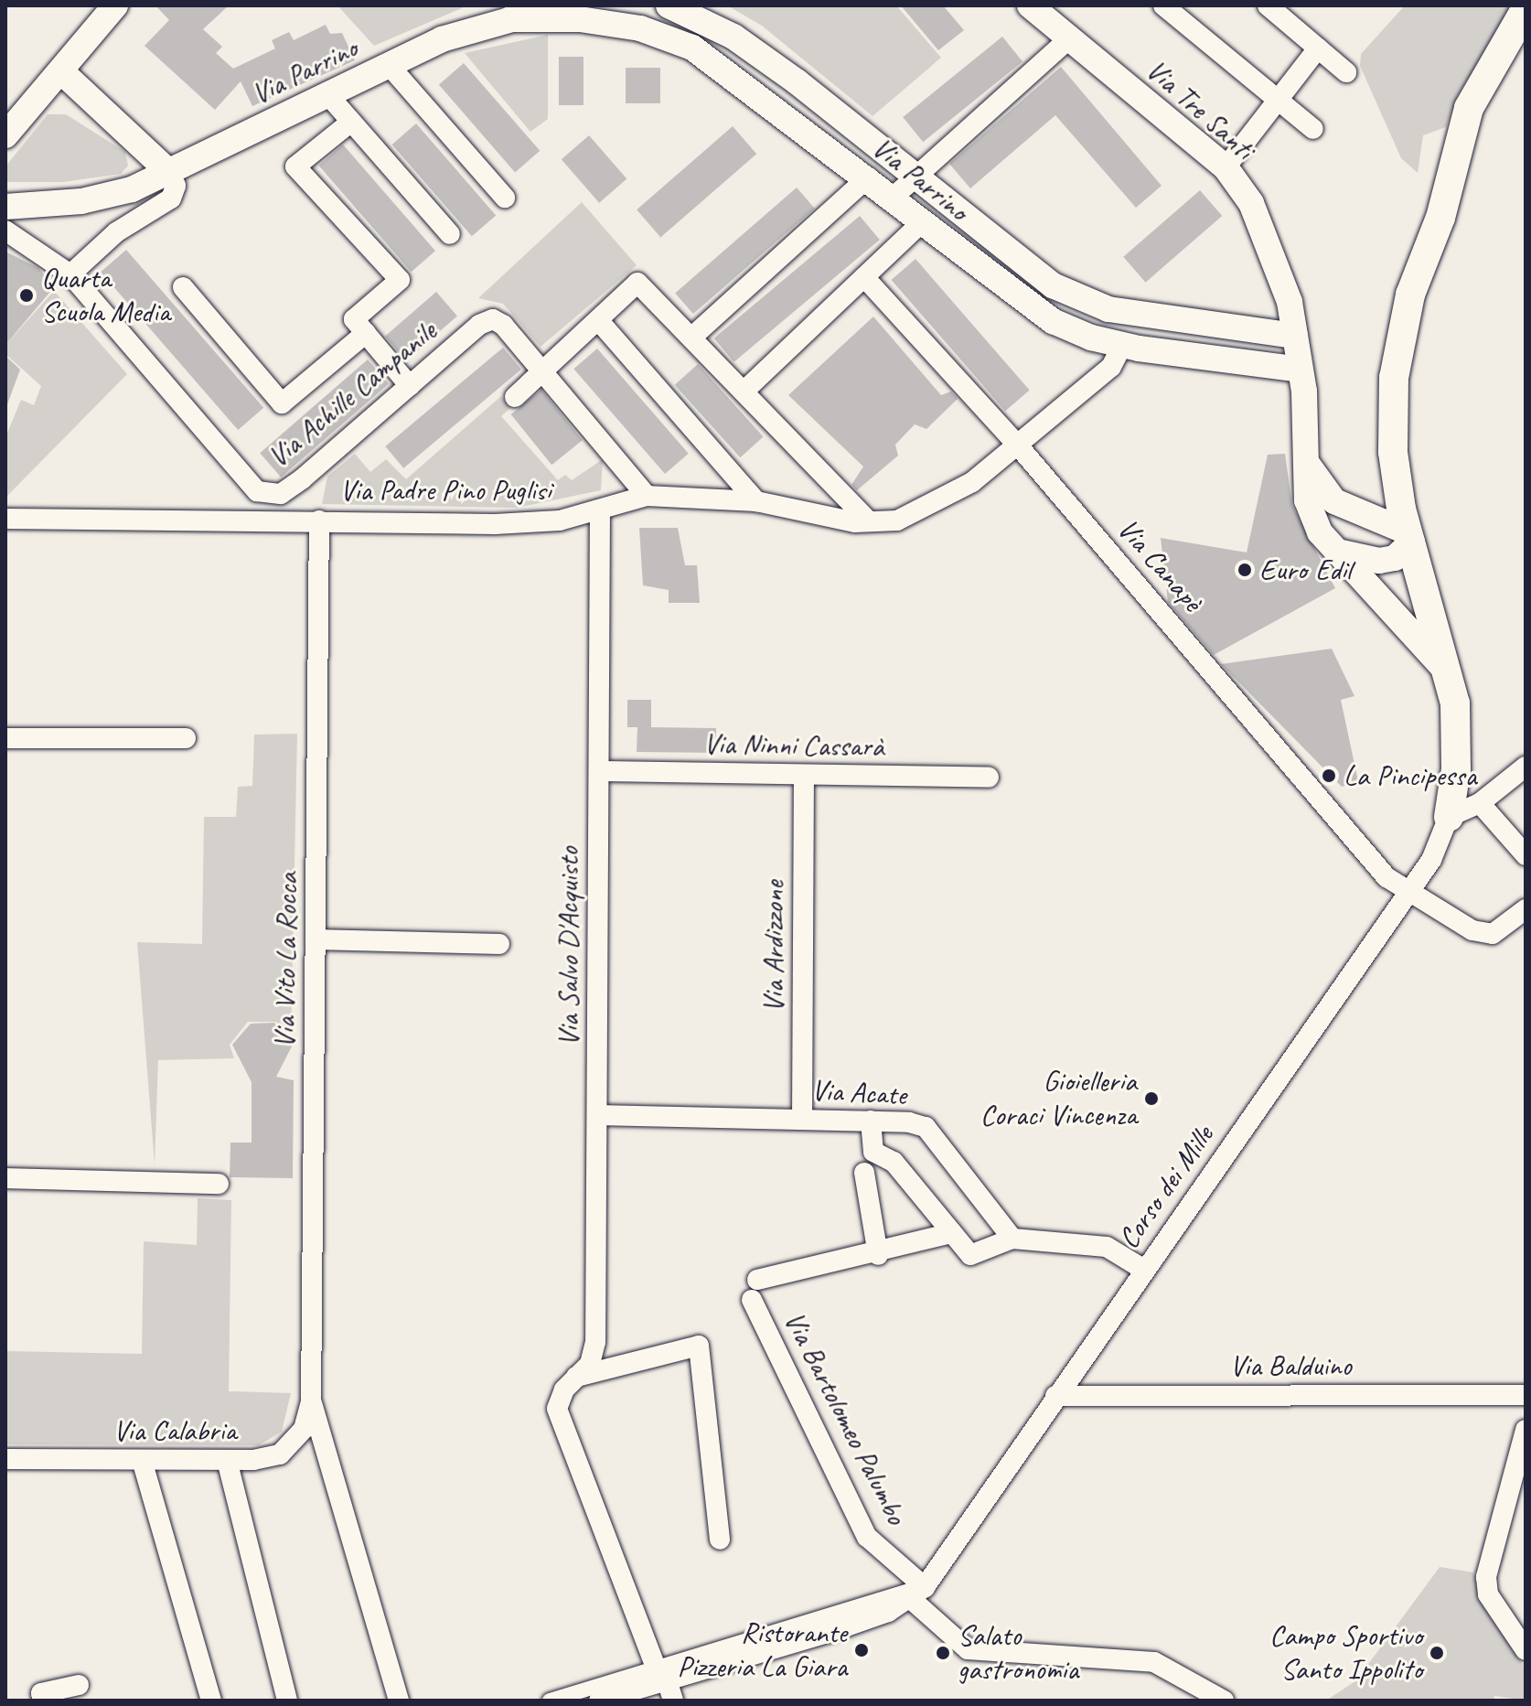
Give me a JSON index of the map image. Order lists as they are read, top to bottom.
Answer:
{
  "streets": {
    "street": [
      "Via Parrino",
      "Via Tre Santi",
      "Via Achille Campanile",
      "Via Padre Pino Puglisi",
      "Via Canapè",
      "Via Ninni Cassarà",
      "Via Salvo D'Acquisto",
      "Via Ardizzone",
      "Via Vito La Rocca",
      "Via Acate",
      "Corso dei Mille",
      "Via Balduino",
      "Via Bartolomeo Palumbo",
      "Via Calabria"
    ]
  },
  "crossings": [
    ["Via Parrino", "Via Tre Santi"],
    ["Via Parrino", "Via Padre Pino Puglisi"],
    ["Via Padre Pino Puglisi", "Via Canapè"],
    ["Via Padre Pino Puglisi", "Via Salvo D'Acquisto"],
    ["Via Padre Pino Puglisi", "Via Vito La Rocca"],
    ["Via Canapè", "Corso dei Mille"],
    ["Via Ninni Cassarà", "Via Salvo D'Acquisto"],
    ["Via Ninni Cassarà", "Via Ardizzone"],
    ["Via Salvo D'Acquisto", "Via Acate"],
    ["Via Ardizzone", "Via Acate"],
    ["Via Vito La Rocca", "Via Calabria"],
    ["Corso dei Mille", "Via Balduino"],
    ["Corso dei Mille", "Via Bartolomeo Palumbo"]
  ],
  "places": [
    "Quarta Scuola Media",
    "Euro Edil",
    "La Pincipessa",
    "Gioielleria Coraci Vincenza",
    "Ristorante Pizzeria La Giara",
    "Salato gastronomia",
    "Campo Sportivo Santo Ippolito"
  ]
}
